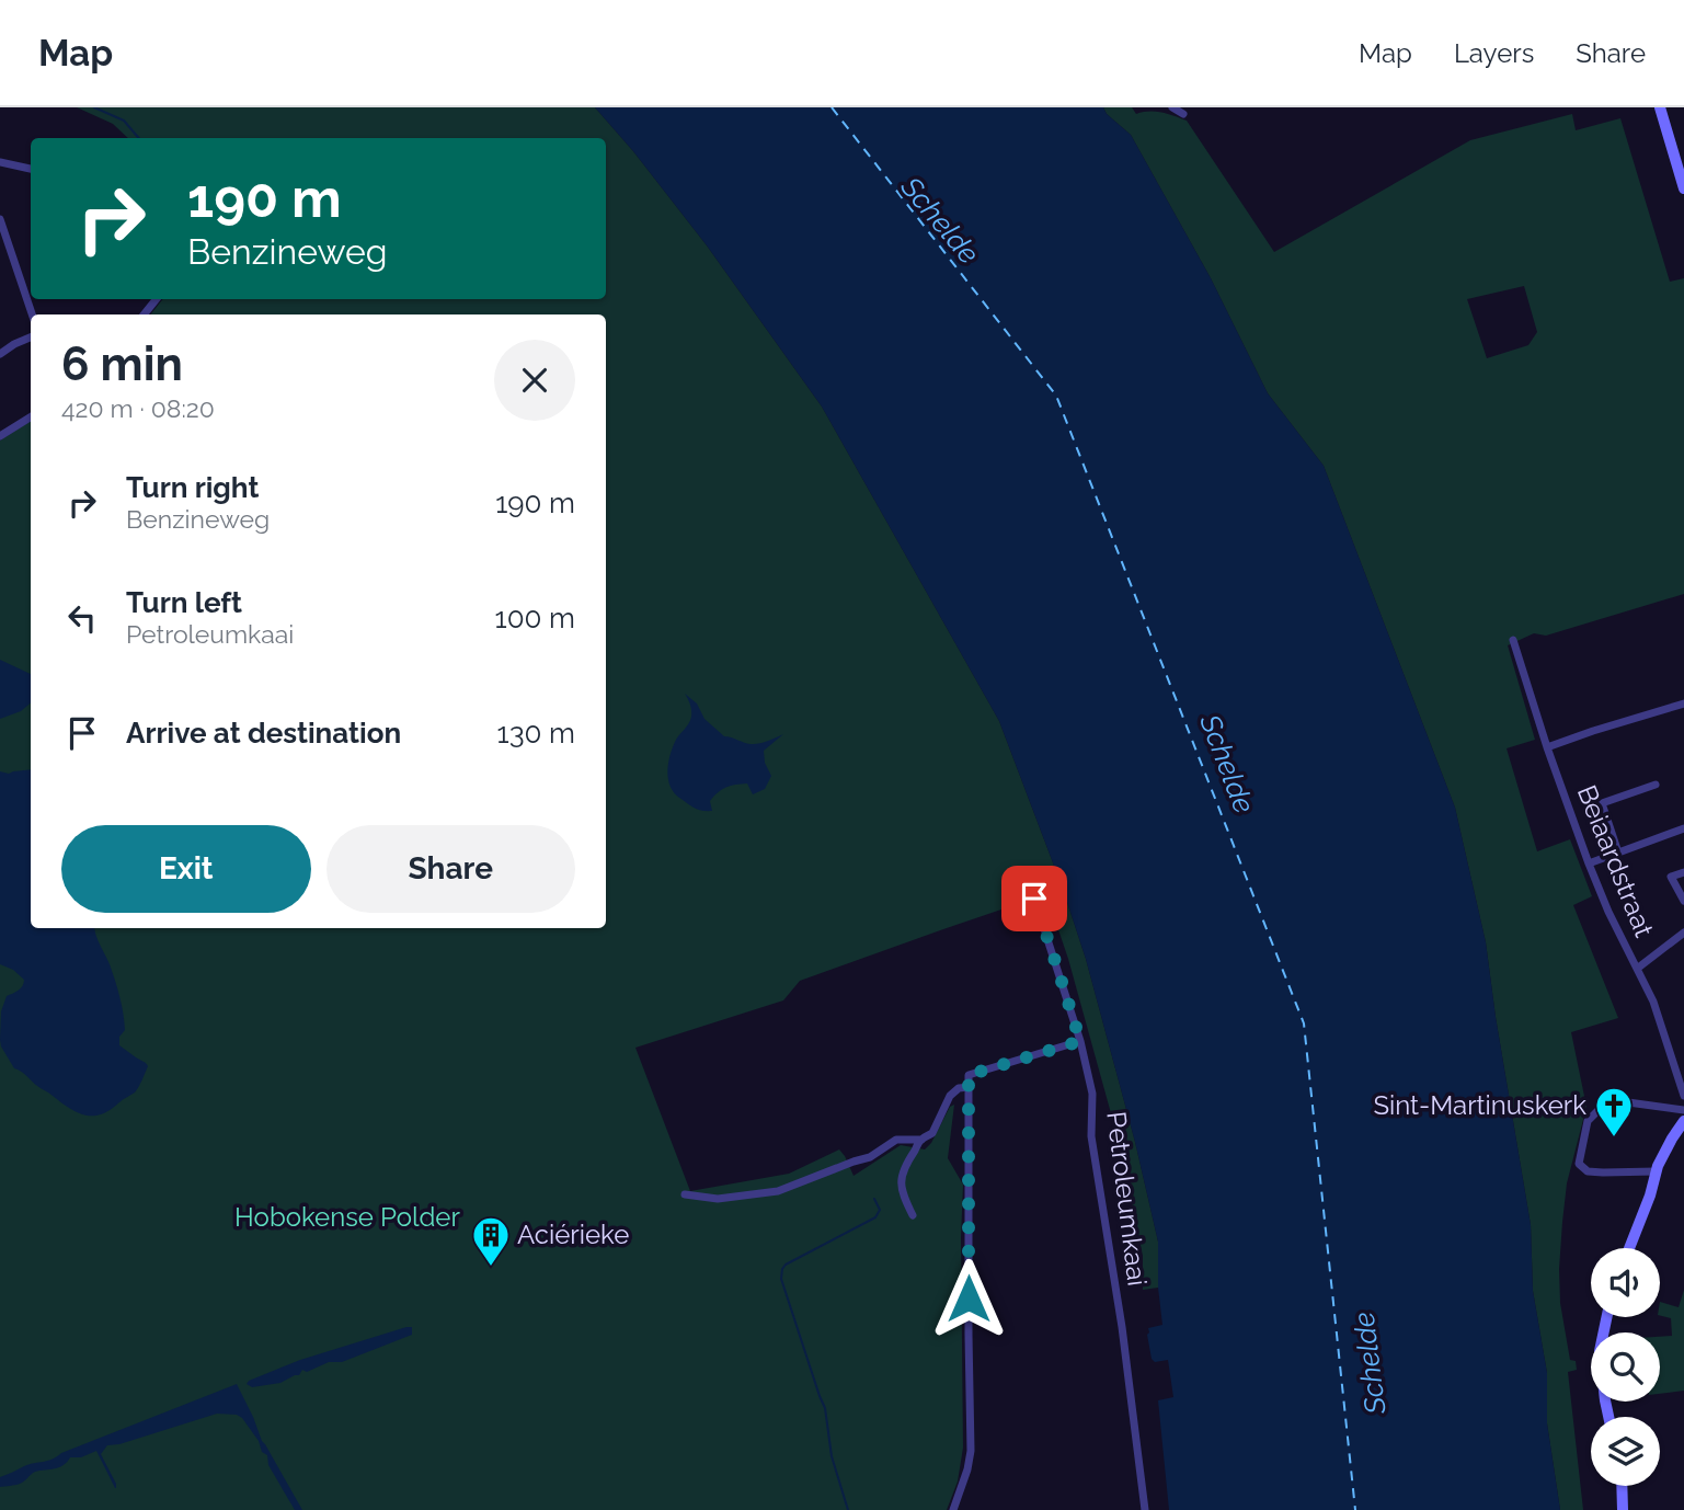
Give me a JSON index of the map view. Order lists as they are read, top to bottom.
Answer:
{
  "streets": {
    "street": ["Beiaardstraat", "Petroleumkaai"]
  },
  "water": ["Schelde"],
  "parks": ["Hobokense Polder"],
  "places": {
    "church": ["Sint-Martinuskerk"],
    "building": ["Aciérieke"]
  },
  "page": {
    "header": "Map",
    "nav": ["Map", "Layers", "Share"],
    "turn": ["190 m", "Benzineweg"],
    "heading": ["6 min", "420 m · 08:20"],
    "list": [
      {
        "name": "Turn right",
        "note": "Benzineweg",
        "value": "190 m"
      },
      {
        "name": "Turn left",
        "note": "Petroleumkaai",
        "value": "100 m"
      },
      {
        "name": "Arrive at destination",
        "value": "130 m"
      }
    ],
    "buttons": ["Exit", "Share"]
  }
}
